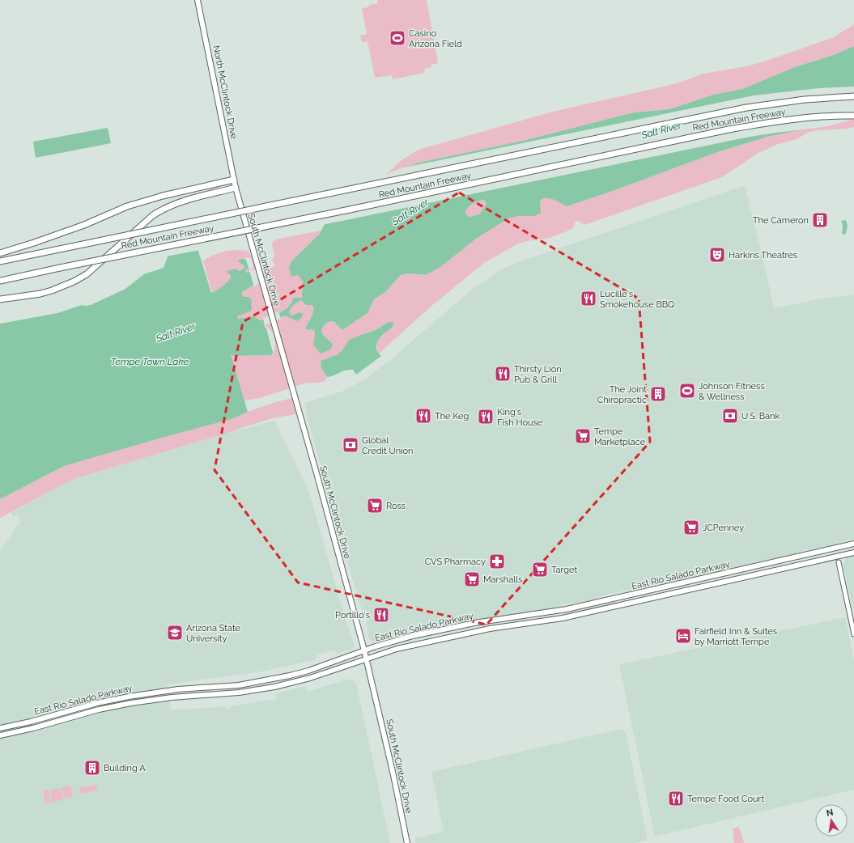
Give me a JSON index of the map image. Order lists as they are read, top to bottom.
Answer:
{
  "streets": {
    "highway": ["Red Mountain Freeway"],
    "main road": ["North McClintock Drive", "South McClintock Drive", "East Rio Salado Parkway"]
  },
  "crossings": [
    ["North McClintock Drive", "South McClintock Drive"],
    ["South McClintock Drive", "East Rio Salado Parkway"]
  ],
  "water": ["Salt River", "Tempe Town Lake"],
  "places": {
    "sports": ["Casino Arizona Field", "Johnson Fitness & Wellness"],
    "building": ["The Cameron", "The Joint Chiropractic", "Building A"],
    "theatre": ["Harkins Theatres"],
    "restaurant": [
      "Lucille's Smokehouse BBQ",
      "Thirsty Lion Pub & Grill",
      "The Keg",
      "King's Fish House",
      "Portillo's",
      "Tempe Food Court"
    ],
    "bank": ["U.S. Bank", "Global Credit Union"],
    "supermarket": [
      "Tempe Marketplace",
      "Ross",
      "JCPenney",
      "Target",
      "Marshalls"
    ],
    "pharmacy": ["CVS Pharmacy"],
    "school or university": ["Arizona State University"],
    "hotel": ["Fairfield Inn & Suites by Marriott Tempe"]
  },
  "north": "top"
}
